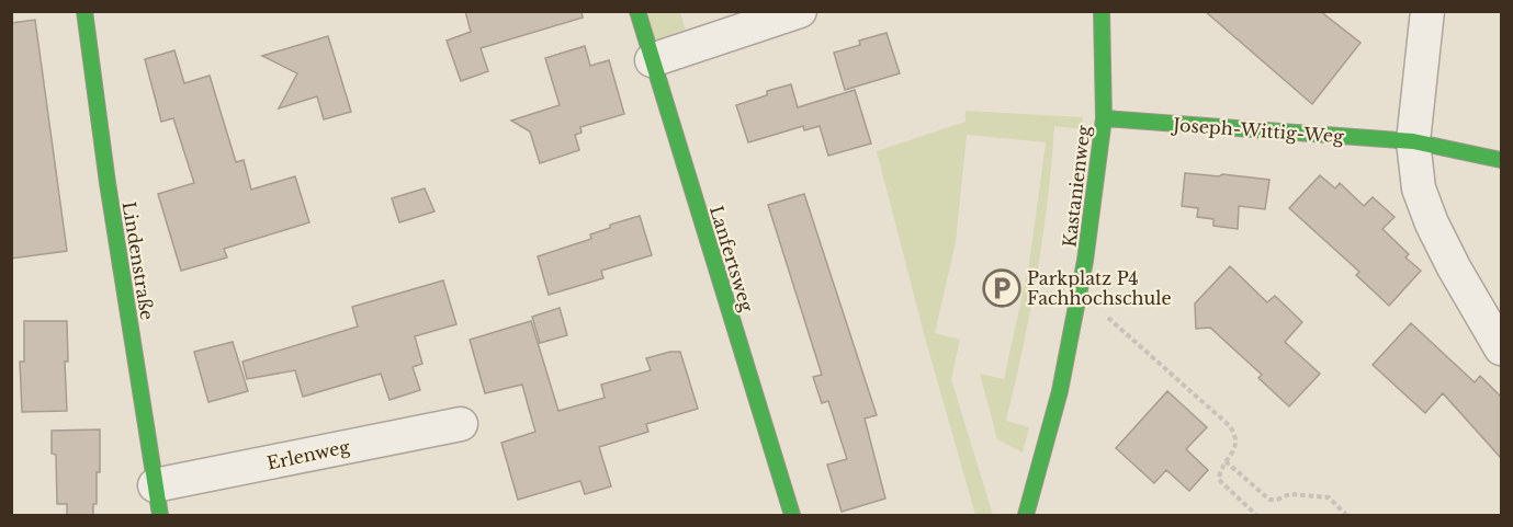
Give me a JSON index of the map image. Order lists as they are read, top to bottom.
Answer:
{
  "streets": {
    "street": [
      "Joseph-Wittig-Weg",
      "Kastanienweg",
      "Lanfertsweg",
      "Lindenstraße",
      "Erlenweg"
    ]
  },
  "crossings": [
    ["Joseph-Wittig-Weg", "Kastanienweg"],
    ["Lindenstraße", "Erlenweg"]
  ],
  "places": {
    "parking": ["Parkplatz P4 Fachhochschule"]
  }
}
